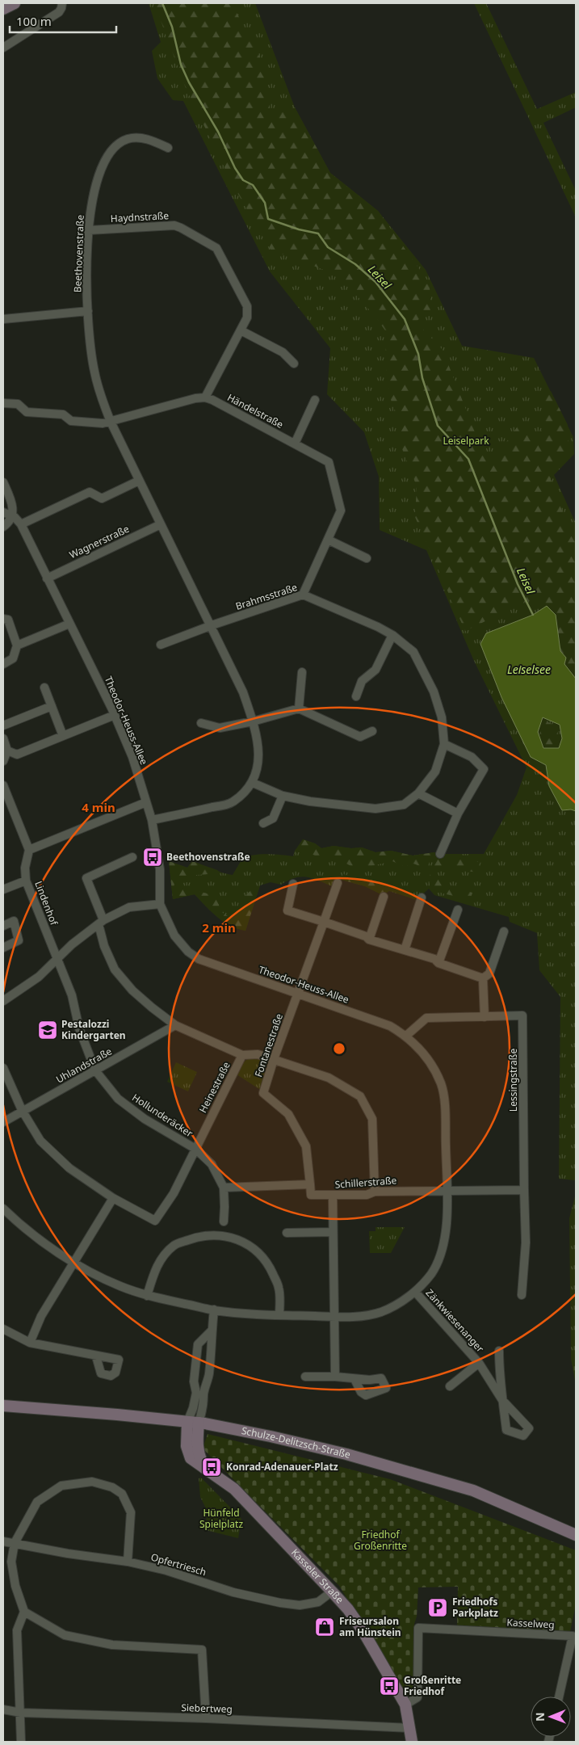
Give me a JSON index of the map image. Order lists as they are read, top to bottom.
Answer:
{
  "streets": {
    "main road": ["Schulze-Delitzsch-Straße", "Kasseler Straße"],
    "street": [
      "Haydnstraße",
      "Beethovenstraße",
      "Händelstraße",
      "Wagnerstraße",
      "Brahmsstraße",
      "Theodor-Heuss-Allee",
      "Lindenhof",
      "Fontanestraße",
      "Uhlandstraße",
      "Lessingstraße",
      "Heinestraße",
      "Hollunderäcker",
      "Schillerstraße",
      "Zänkwiesenanger",
      "Opfertriesch",
      "Kasselweg",
      "Siebertweg"
    ]
  },
  "crossings": [
    ["Haydnstraße", "Beethovenstraße"],
    ["Haydnstraße", "Händelstraße"],
    ["Beethovenstraße", "Wagnerstraße"],
    ["Beethovenstraße", "Brahmsstraße"],
    ["Händelstraße", "Brahmsstraße"],
    ["Wagnerstraße", "Theodor-Heuss-Allee"],
    ["Theodor-Heuss-Allee", "Fontanestraße"],
    ["Theodor-Heuss-Allee", "Lessingstraße"],
    ["Theodor-Heuss-Allee", "Schillerstraße"],
    ["Theodor-Heuss-Allee", "Zänkwiesenanger"],
    ["Lindenhof", "Hollunderäcker"],
    ["Fontanestraße", "Heinestraße"],
    ["Fontanestraße", "Schillerstraße"],
    ["Uhlandstraße", "Heinestraße"],
    ["Uhlandstraße", "Hollunderäcker"],
    ["Heinestraße", "Hollunderäcker"],
    ["Heinestraße", "Schillerstraße"],
    ["Schulze-Delitzsch-Straße", "Kasseler Straße"],
    ["Opfertriesch", "Kasseler Straße"],
    ["Kasseler Straße", "Kasselweg"],
    ["Kasseler Straße", "Siebertweg"]
  ],
  "water": ["Leisel", "Leiselsee"],
  "parks": ["Leiselpark", "Hünfeld Spielplatz", "Friedhof Großenritte"],
  "places": {
    "bus stop": ["Beethovenstraße", "Konrad-Adenauer-Platz", "Großenritte Friedhof"],
    "school or university": ["Pestalozzi Kindergarten"],
    "parking": ["Friedhofs Parkplatz"],
    "shop": ["Friseursalon am Hünstein"]
  },
  "scale_bar": "100 m",
  "north": "left",
  "rings": ["4 min", "2 min"]
}
